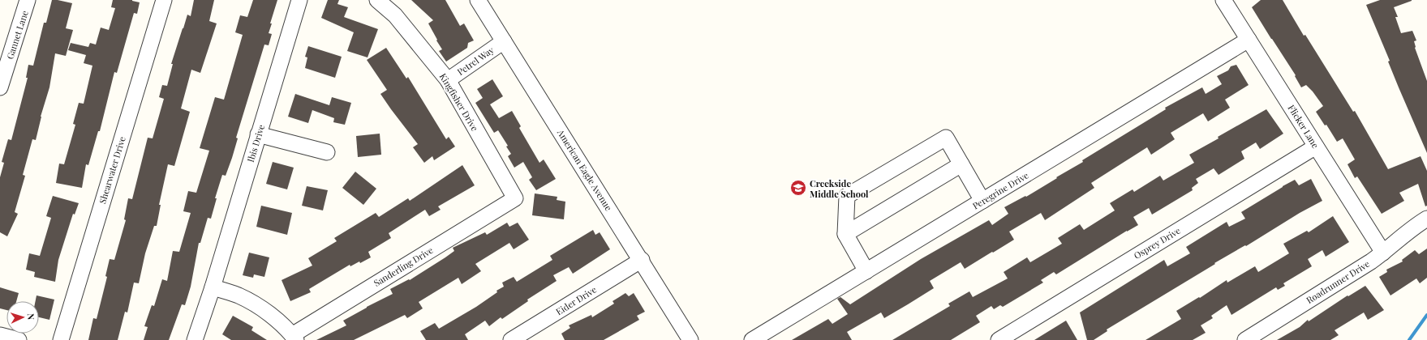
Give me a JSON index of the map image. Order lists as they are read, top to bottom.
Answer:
{
  "streets": {
    "street": [
      "Gannet Lane",
      "Petrel Way",
      "Kingfisher Drive",
      "Flicker Lane",
      "Ibis Drive",
      "Shearwater Drive",
      "American Eagle Avenue",
      "Peregrine Drive",
      "Osprey Drive",
      "Sanderling Drive",
      "Roadrunner Drive",
      "Eider Drive"
    ]
  },
  "crossings": [
    ["Petrel Way", "Kingfisher Drive"],
    ["Petrel Way", "American Eagle Avenue"],
    ["Kingfisher Drive", "Sanderling Drive"],
    ["Flicker Lane", "Peregrine Drive"],
    ["Flicker Lane", "Osprey Drive"],
    ["Flicker Lane", "Roadrunner Drive"],
    ["American Eagle Avenue", "Eider Drive"]
  ],
  "places": {
    "school or university": ["Creekside Middle School"]
  },
  "north": "right"
}
